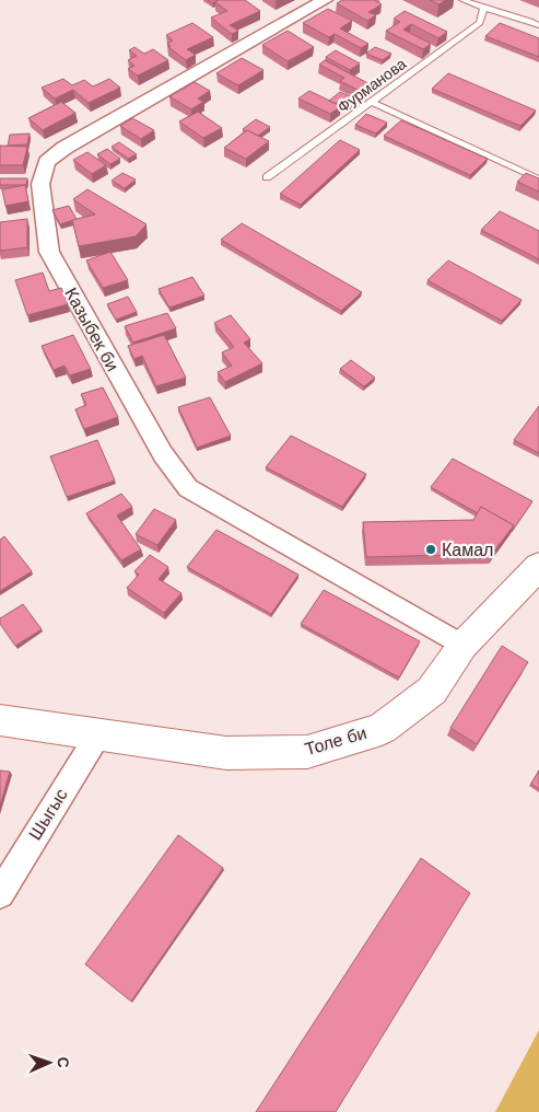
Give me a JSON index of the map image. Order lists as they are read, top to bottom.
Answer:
{
  "streets": {
    "main road": ["Толе би"],
    "street": ["Казыбек би", "Шыгыс"],
    "lane": ["Фурманова"]
  },
  "crossings": [
    ["Казыбек би", "Толе би"],
    ["Толе би", "Шыгыс"]
  ],
  "places": ["Камал"],
  "north": "right"
}
